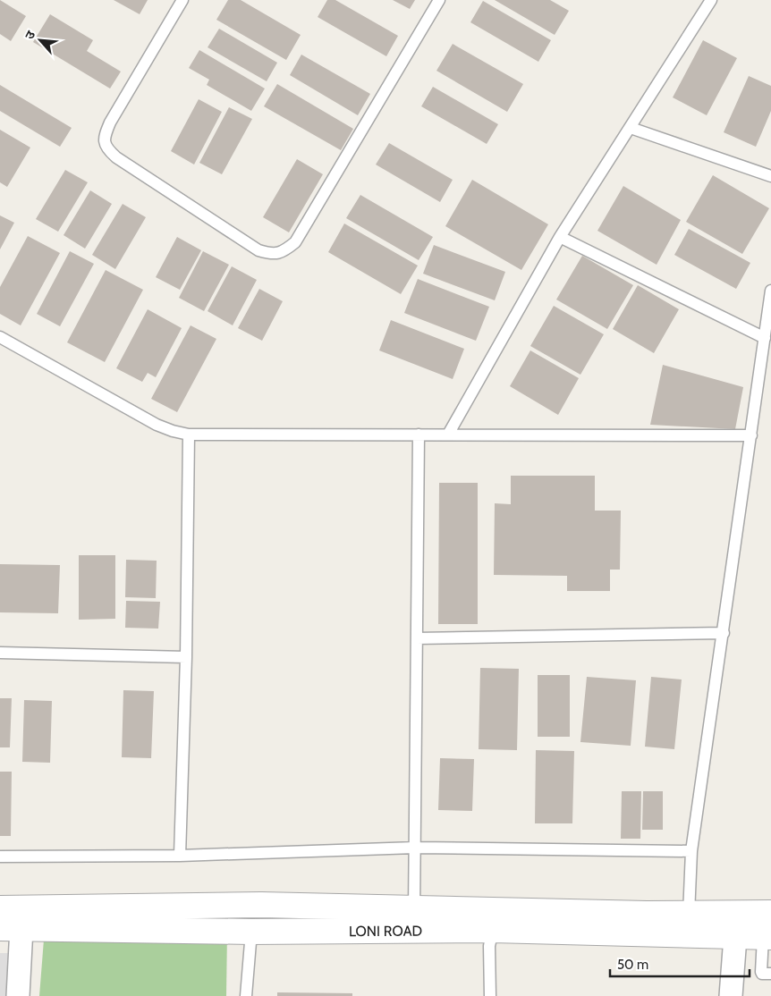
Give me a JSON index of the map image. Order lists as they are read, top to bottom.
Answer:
{
  "streets": {
    "street": ["LONI ROAD"]
  },
  "scale_bar": "50 m",
  "north": "top left"
}
